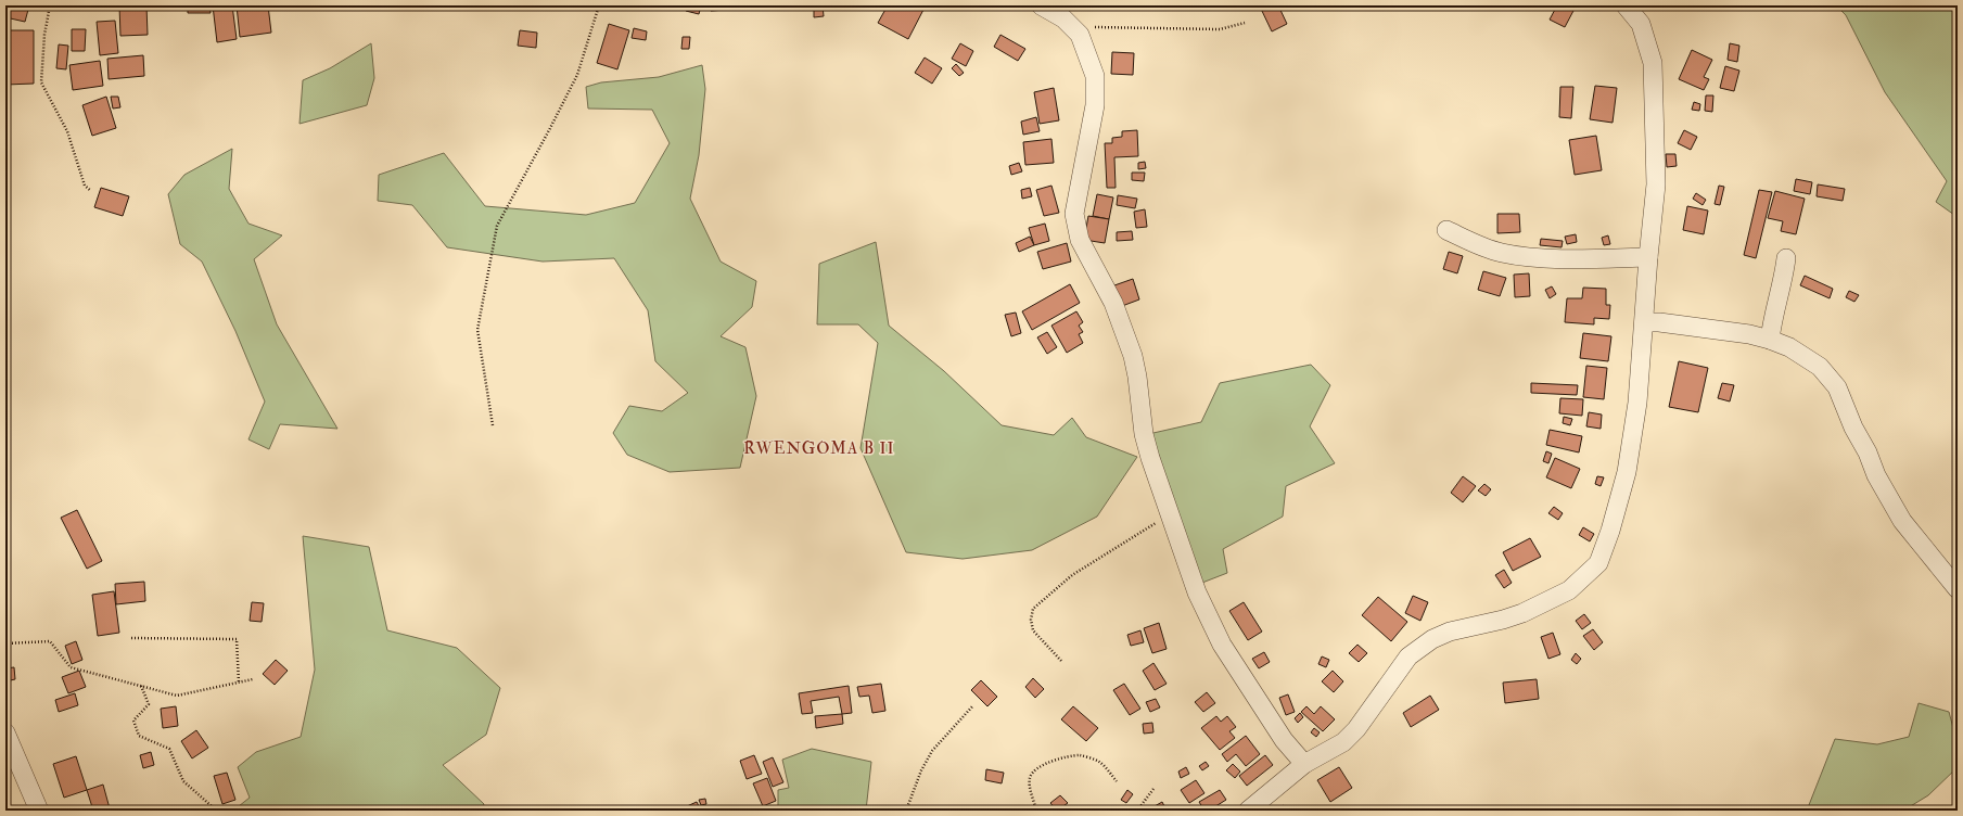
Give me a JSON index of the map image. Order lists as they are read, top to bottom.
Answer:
{
  "districts": ["RWENGOMA B II"]
}
